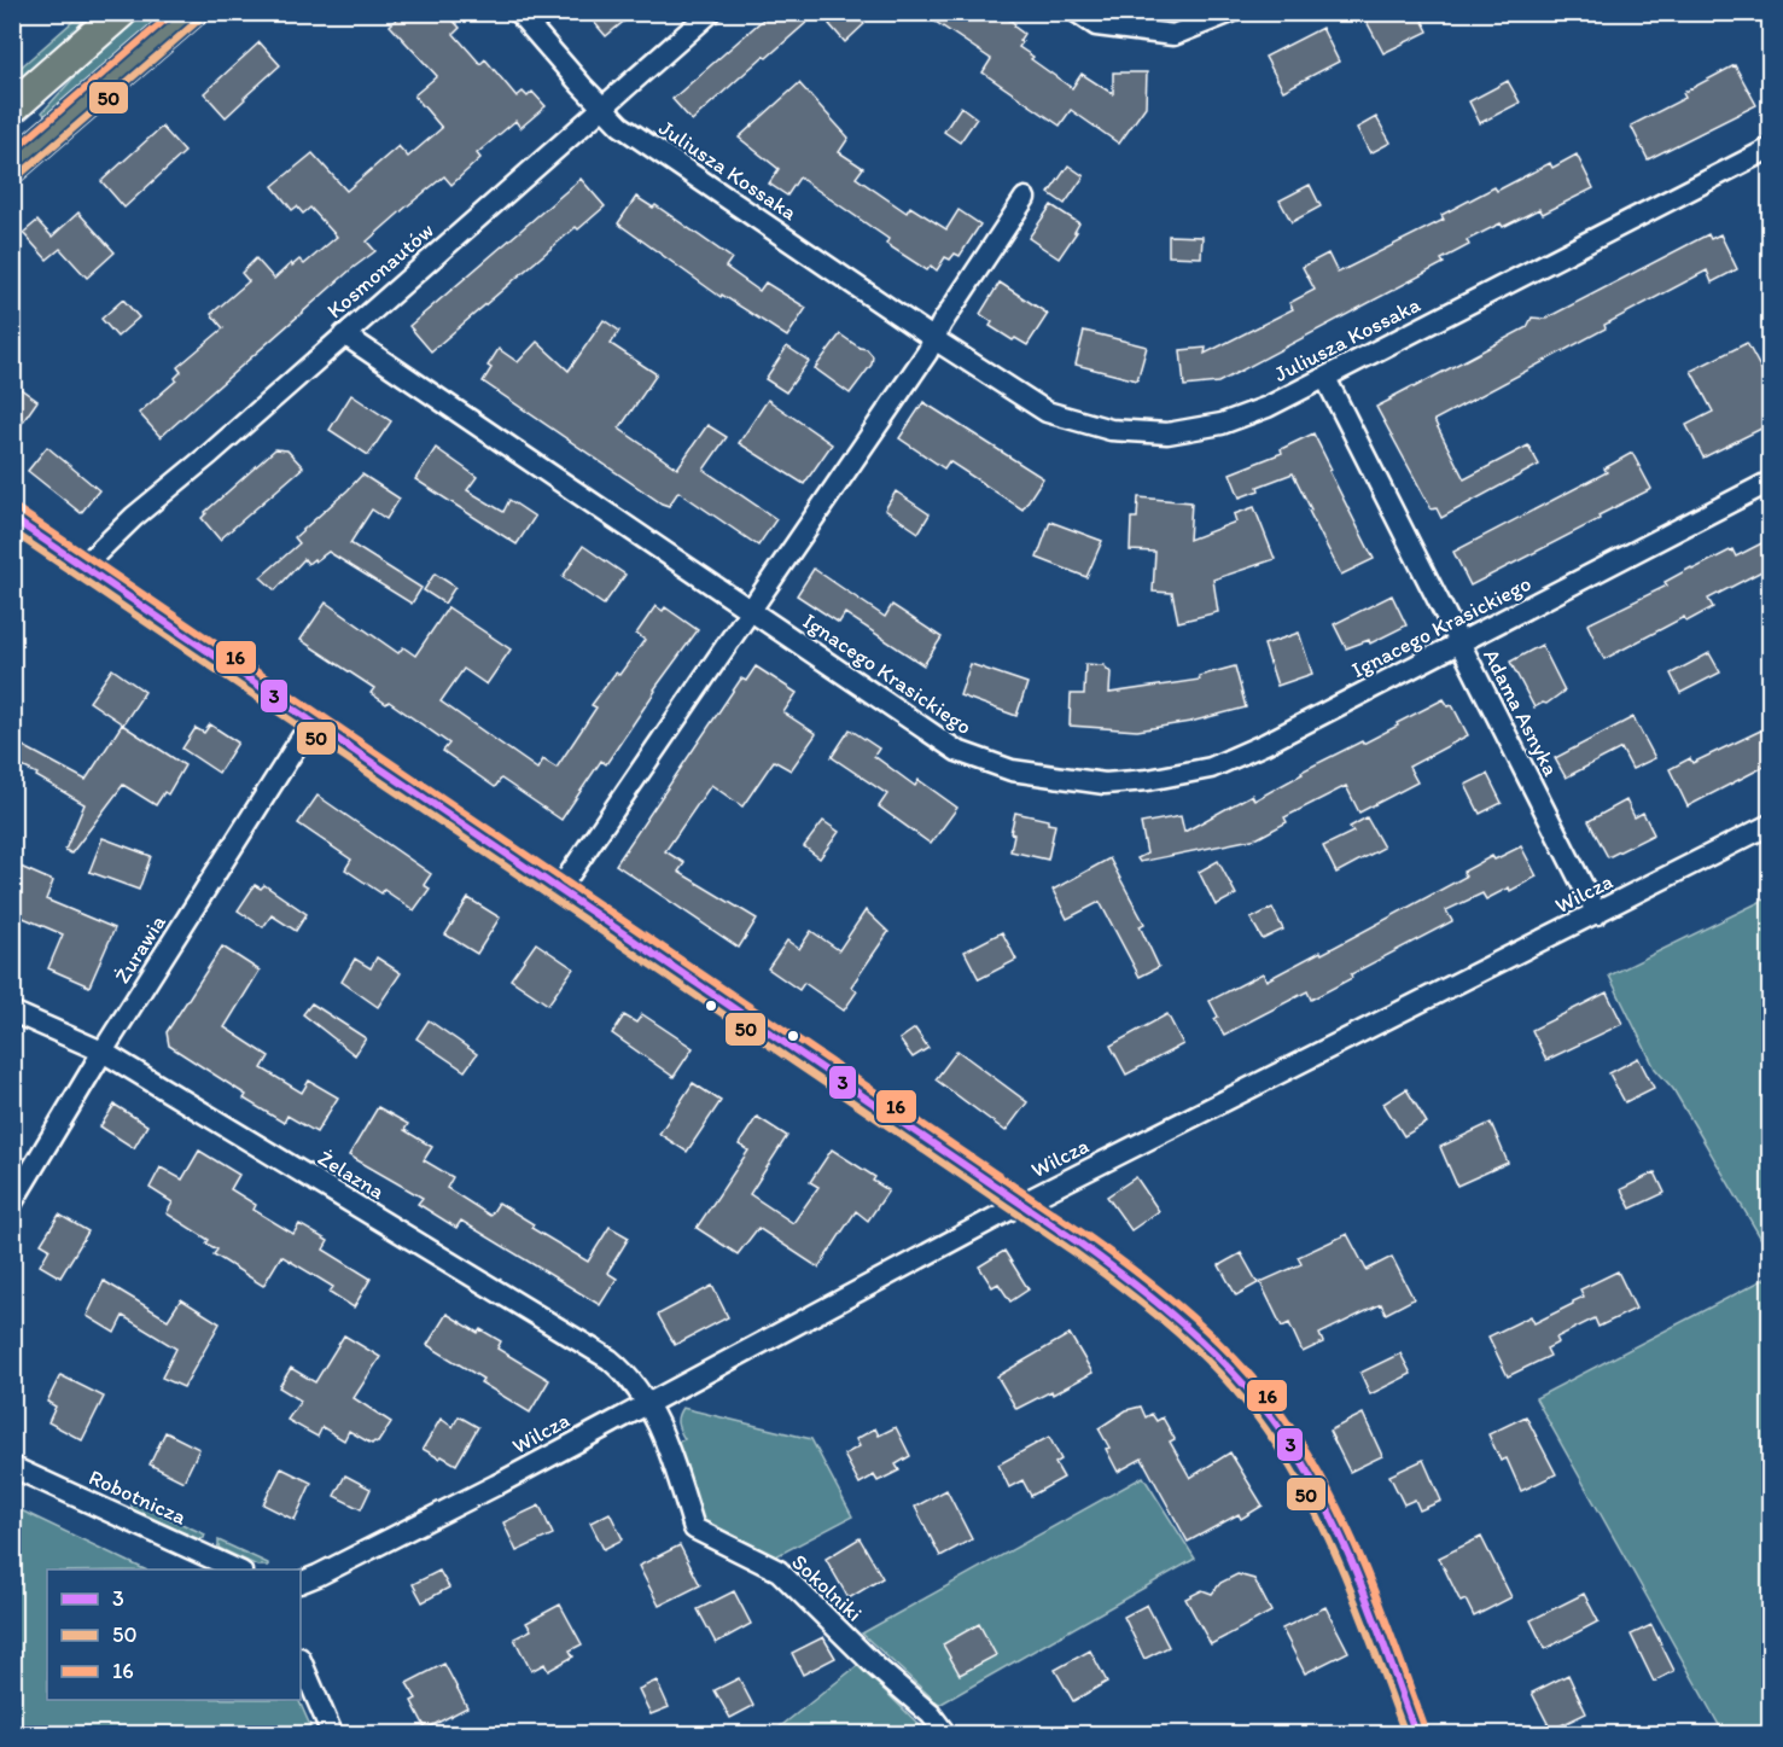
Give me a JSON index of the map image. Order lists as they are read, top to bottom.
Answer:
{
  "streets": {
    "street": [
      "Juliusza Kossaka",
      "Kosmonautów",
      "Ignacego Krasickiego",
      "Adama Asnyka",
      "Wilcza",
      "Żurawia",
      "Żelazna",
      "Robotnicza",
      "Sokolniki"
    ]
  },
  "crossings": [
    ["Juliusza Kossaka", "Kosmonautów"],
    ["Juliusza Kossaka", "Adama Asnyka"],
    ["Kosmonautów", "Ignacego Krasickiego"],
    ["Ignacego Krasickiego", "Adama Asnyka"],
    ["Adama Asnyka", "Wilcza"],
    ["Wilcza", "Żelazna"],
    ["Wilcza", "Sokolniki"],
    ["Żurawia", "Żelazna"],
    ["Żelazna", "Sokolniki"]
  ],
  "lines": ["transit line 16", "transit line 50", "transit line 3"],
  "legend": ["3", "50", "16"]
}
